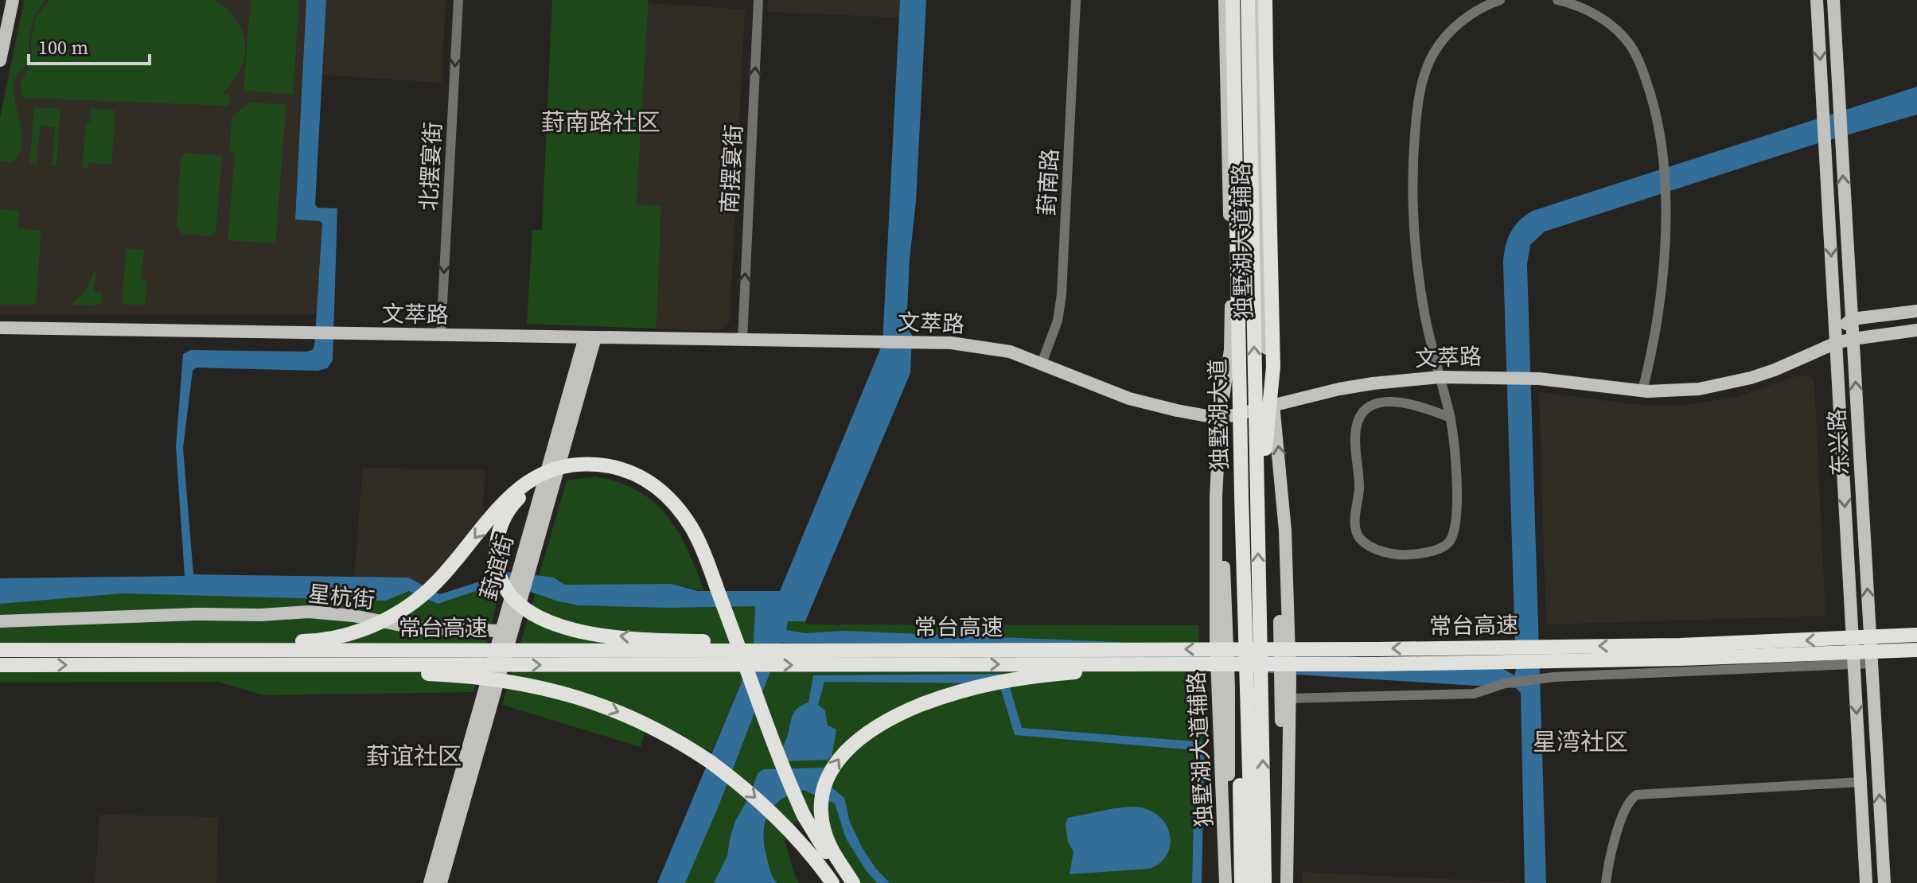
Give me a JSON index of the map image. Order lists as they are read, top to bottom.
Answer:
{
  "streets": {
    "highway": ["独墅湖大道", "常台高速"],
    "main road": [
      "独墅湖大道辅路",
      "文萃路",
      "东兴路",
      "葑谊街",
      "星杭街"
    ],
    "street": ["北摆宴街", "南摆宴街", "葑南路"]
  },
  "crossings": [
    ["北摆宴街", "文萃路"],
    ["南摆宴街", "文萃路"],
    ["葑南路", "文萃路"],
    ["独墅湖大道辅路", "文萃路"],
    ["独墅湖大道辅路", "独墅湖大道"],
    ["文萃路", "东兴路"],
    ["文萃路", "葑谊街"],
    ["葑谊街", "星杭街"]
  ],
  "one_way": ["北摆宴街", "南摆宴街"],
  "districts": ["葑南路社区", "星湾社区", "葑谊社区"],
  "scale_bar": "100 m"
}
